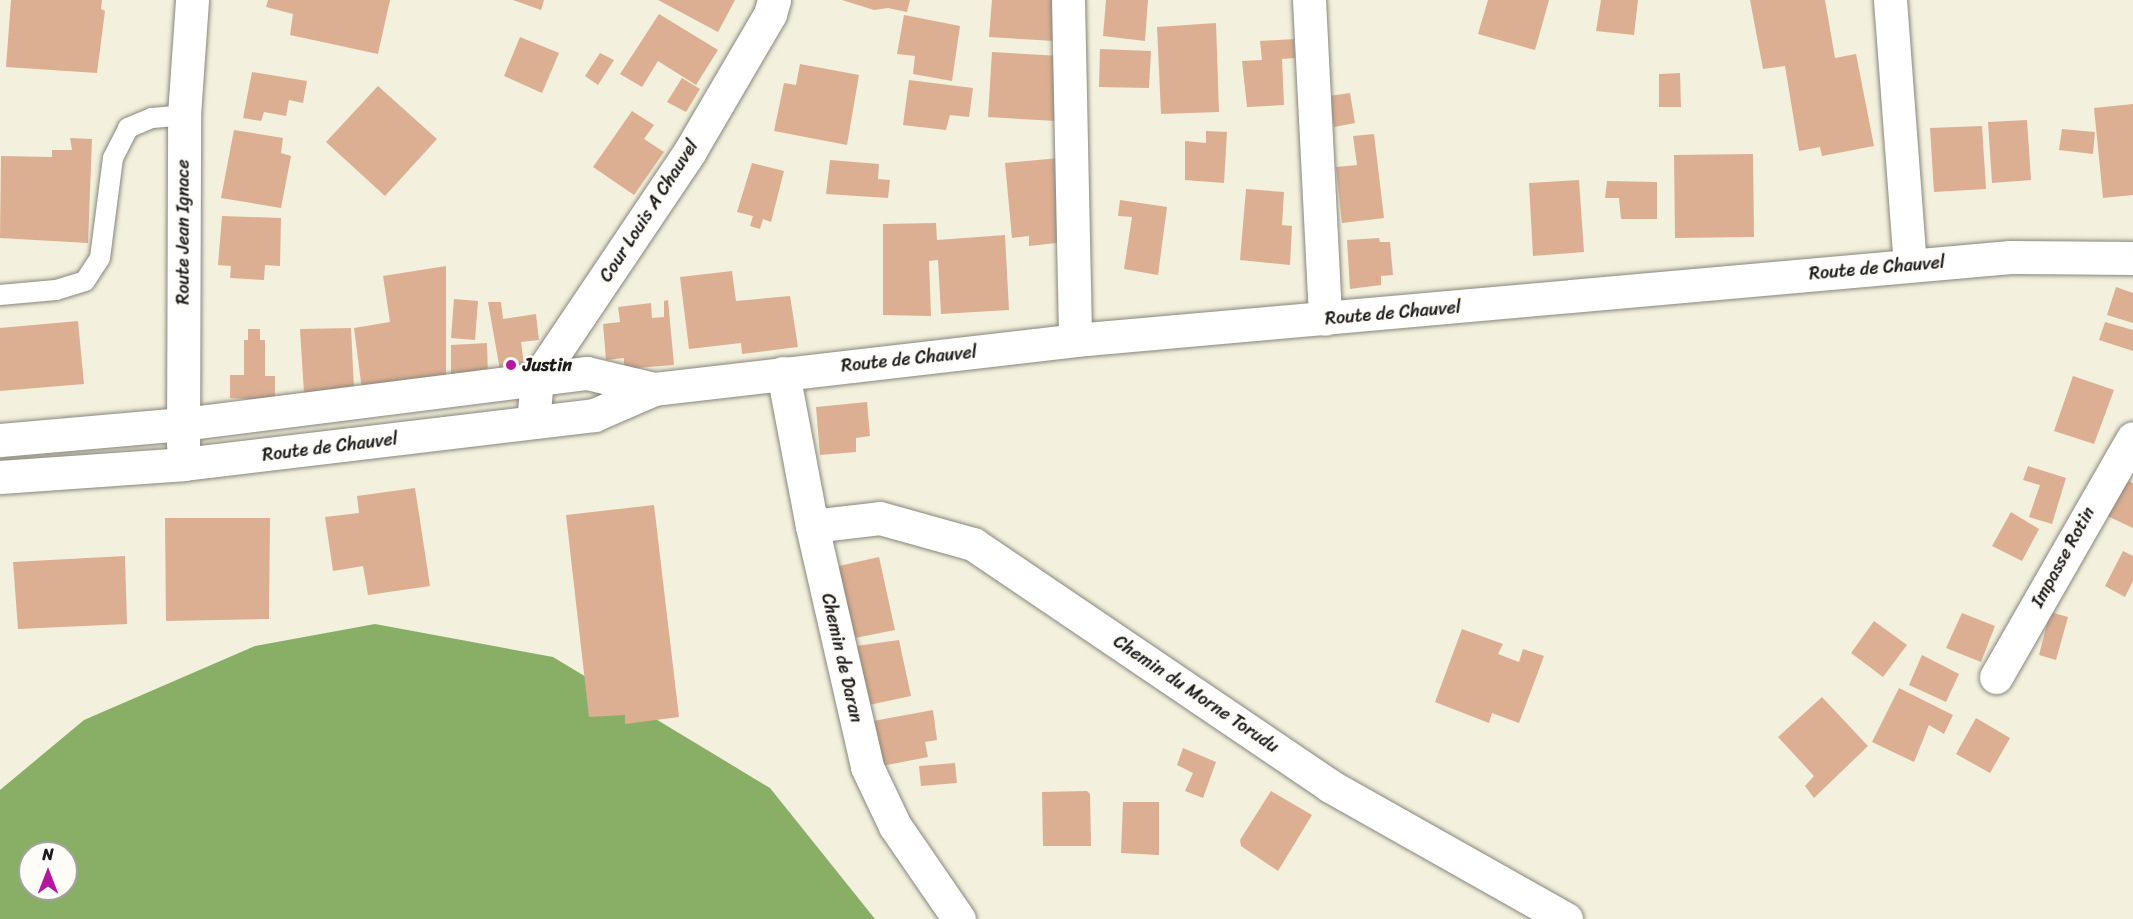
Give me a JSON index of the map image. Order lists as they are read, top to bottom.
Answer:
{
  "streets": {
    "street": [
      "Cour Louis A Chauvel",
      "Route Jean Ignace",
      "Route de Chauvel",
      "Impasse Rotin",
      "Chemin de Daran",
      "Chemin du Morne Torudu"
    ]
  },
  "crossings": [
    ["Cour Louis A Chauvel", "Route de Chauvel"],
    ["Route Jean Ignace", "Route de Chauvel"],
    ["Route de Chauvel", "Chemin de Daran"],
    ["Chemin de Daran", "Chemin du Morne Torudu"]
  ],
  "places": ["Justin"],
  "north": "top"
}
